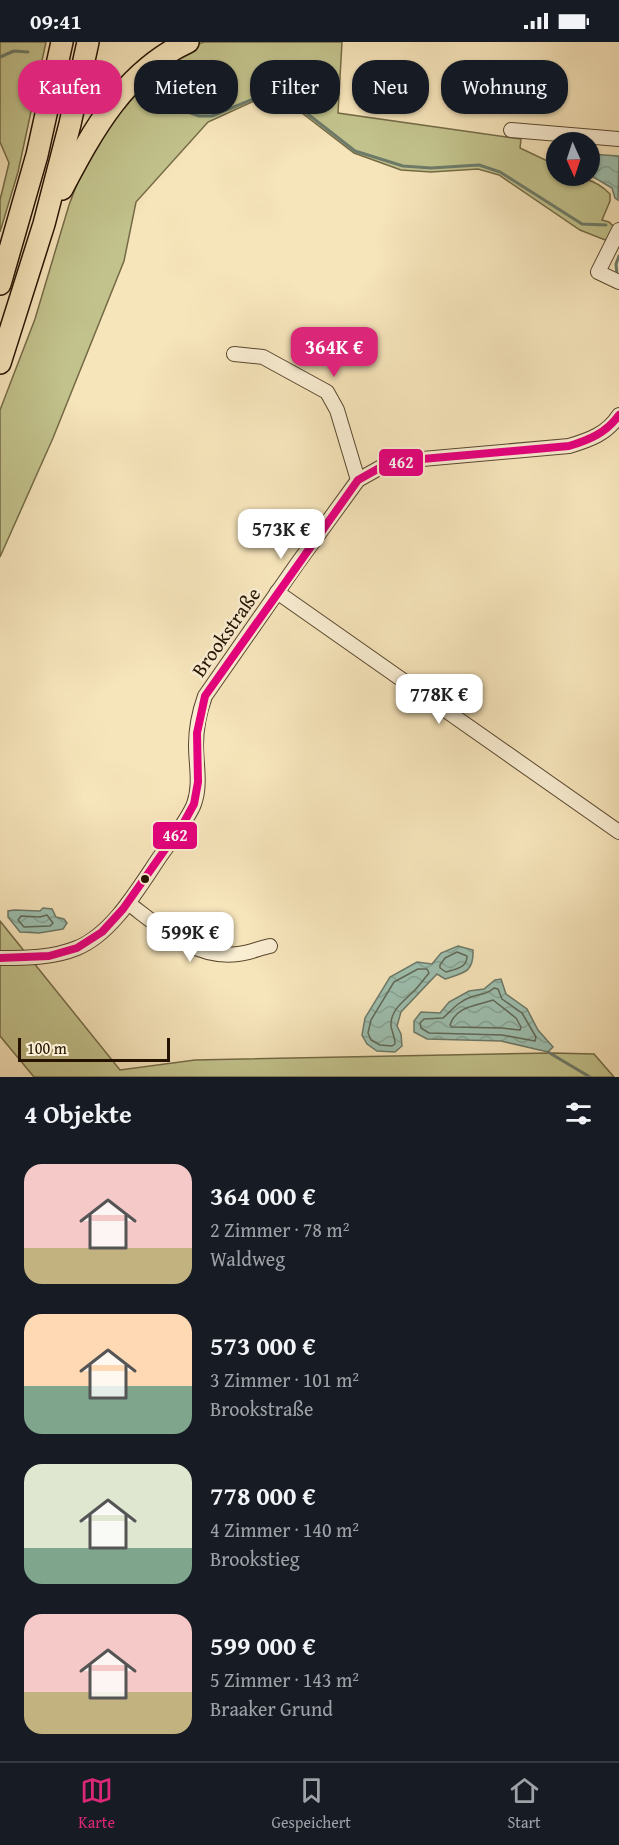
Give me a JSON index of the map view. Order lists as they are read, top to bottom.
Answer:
{
  "streets": {
    "street": ["Brookstraße"]
  },
  "lines": ["transit line 462"],
  "scale_bar": "100 m",
  "north": "bottom",
  "page": {
    "status": "09:41",
    "chip": [
      "Kaufen",
      "Mieten",
      "Filter",
      "Neu",
      "Wohnung"
    ],
    "price": [
      "364K €",
      "573K €",
      "778K €",
      "599K €"
    ],
    "scale": "100 m",
    "heading": "4 Objekte",
    "list": [
      {
        "name": "364 000 €",
        "note": "2 Zimmer · 78 m² · Waldweg"
      },
      {
        "name": "573 000 €",
        "note": "3 Zimmer · 101 m² · Brookstraße"
      },
      {
        "name": "778 000 €",
        "note": "4 Zimmer · 140 m² · Brookstieg"
      },
      {
        "name": "599 000 €",
        "note": "5 Zimmer · 143 m² · Braaker Grund"
      }
    ],
    "tabs": ["Karte", "Gespeichert", "Start"]
  }
}
